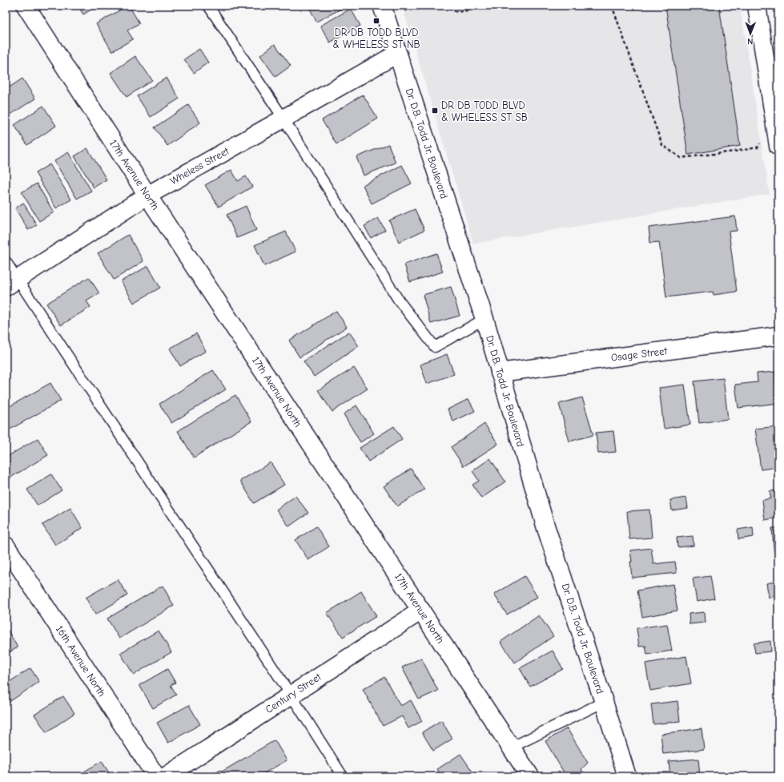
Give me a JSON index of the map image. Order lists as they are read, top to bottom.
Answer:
{
  "streets": {
    "street": [
      "Dr. D.B. Todd Jr. Boulevard",
      "Wheless Street",
      "17th Avenue North",
      "Osage Street",
      "16th Avenue North",
      "Century Street"
    ]
  },
  "crossings": [
    ["Dr. D.B. Todd Jr. Boulevard", "Wheless Street"],
    ["Dr. D.B. Todd Jr. Boulevard", "Osage Street"],
    ["Wheless Street", "17th Avenue North"],
    ["17th Avenue North", "Century Street"]
  ],
  "places": {
    "transit": ["DR DB TODD BLVD & WHELESS ST NB", "DR DB TODD BLVD & WHELESS ST SB"]
  },
  "north": "bottom"
}
